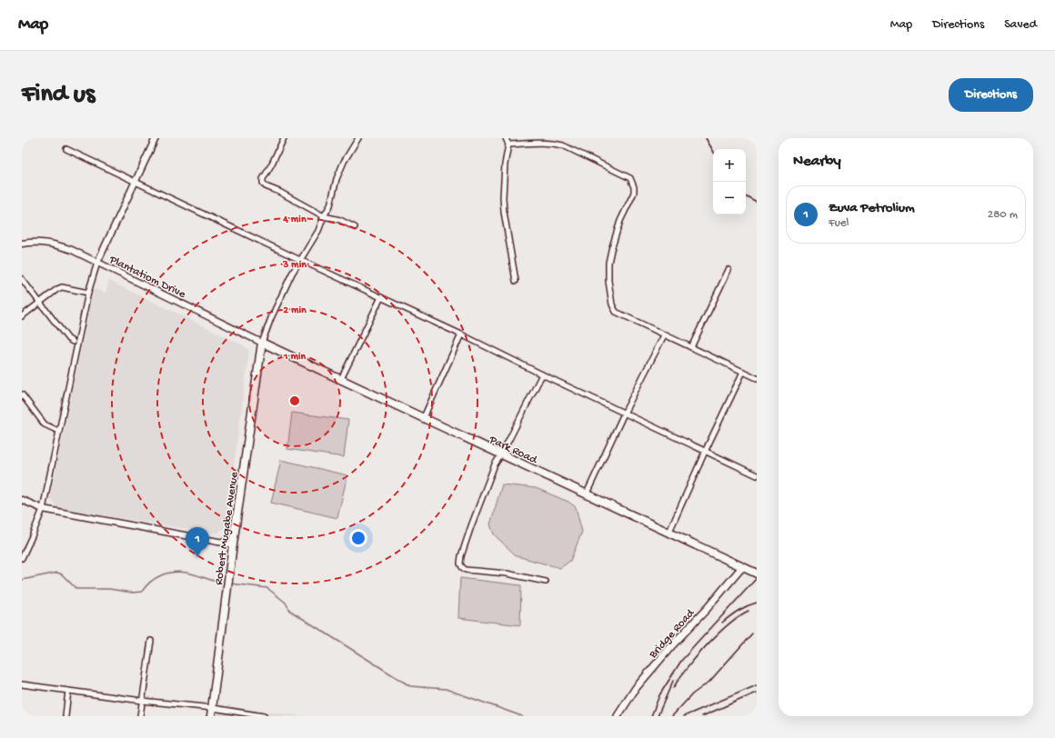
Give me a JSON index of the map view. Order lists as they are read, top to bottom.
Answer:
{
  "streets": {
    "highway": ["Park Road", "Robert Mugabe Avenue"],
    "main road": ["Bridge Road"],
    "street": ["Plantatiom Drive"]
  },
  "crossings": [
    ["Plantatiom Drive", "Park Road"],
    ["Plantatiom Drive", "Robert Mugabe Avenue"],
    ["Park Road", "Robert Mugabe Avenue"],
    ["Park Road", "Bridge Road"]
  ],
  "page": {
    "header": "Map",
    "nav": ["Map", "Directions", "Saved"],
    "buttons": "Directions",
    "title": "Find us",
    "heading": "Nearby",
    "map_buttons": ["+", "−"],
    "list": [
      {
        "mark": "1",
        "name": "Zuva Petrolium",
        "note": "Fuel",
        "value": "280 m"
      }
    ],
    "pins": "1"
  },
  "rings": [
    "4 min",
    "3 min",
    "2 min",
    "1 min"
  ]
}
